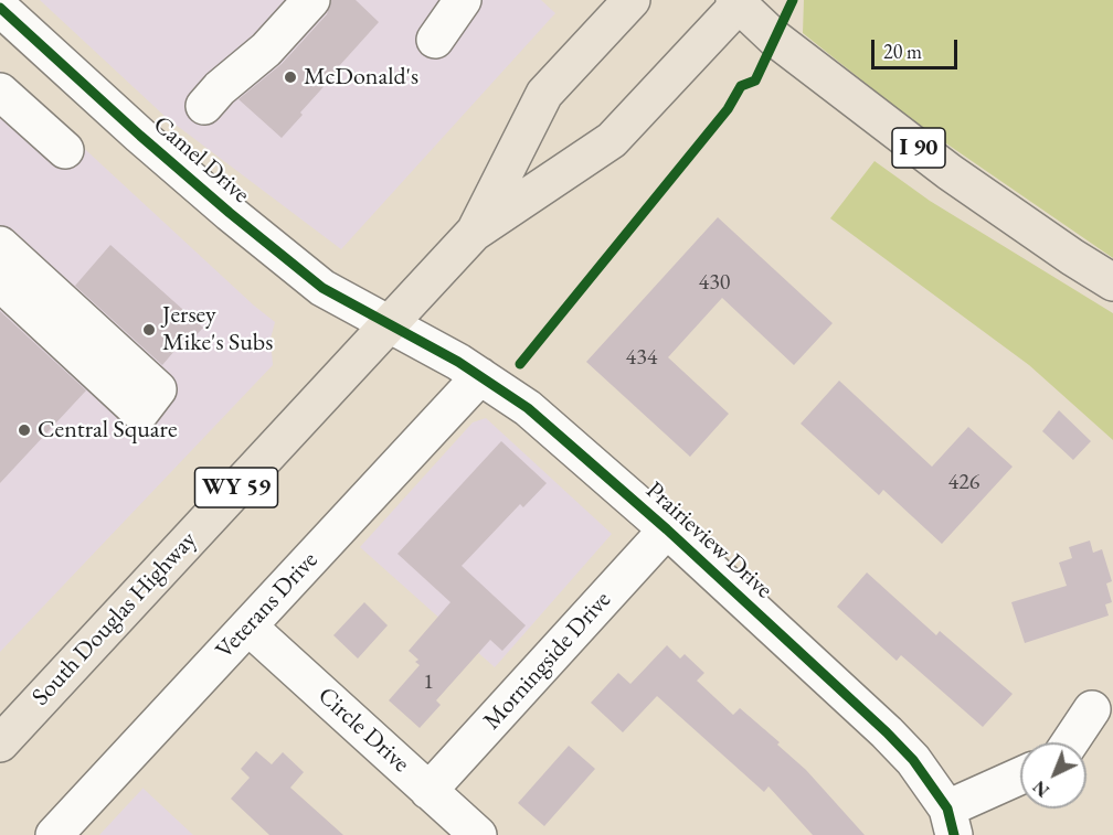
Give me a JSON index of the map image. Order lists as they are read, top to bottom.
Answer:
{
  "streets": {
    "main road": ["I 90", "WY 59", "South Douglas Highway"],
    "street": [
      "Camel Drive",
      "Prairieview Drive",
      "Veterans Drive",
      "Morningside Drive",
      "Circle Drive"
    ]
  },
  "crossings": [
    ["I 90", "South Douglas Highway"],
    ["Camel Drive", "Prairieview Drive"],
    ["Camel Drive", "South Douglas Highway"],
    ["Prairieview Drive", "Veterans Drive"],
    ["Prairieview Drive", "South Douglas Highway"],
    ["Prairieview Drive", "Morningside Drive"],
    ["Veterans Drive", "Circle Drive"],
    ["Morningside Drive", "Circle Drive"]
  ],
  "places": ["McDonald's", "Jersey Mike's Subs", "Central Square"],
  "house_numbers": [
    "430",
    "434",
    "426",
    "1"
  ],
  "scale_bar": "20 m",
  "north": "bottom left"
}
